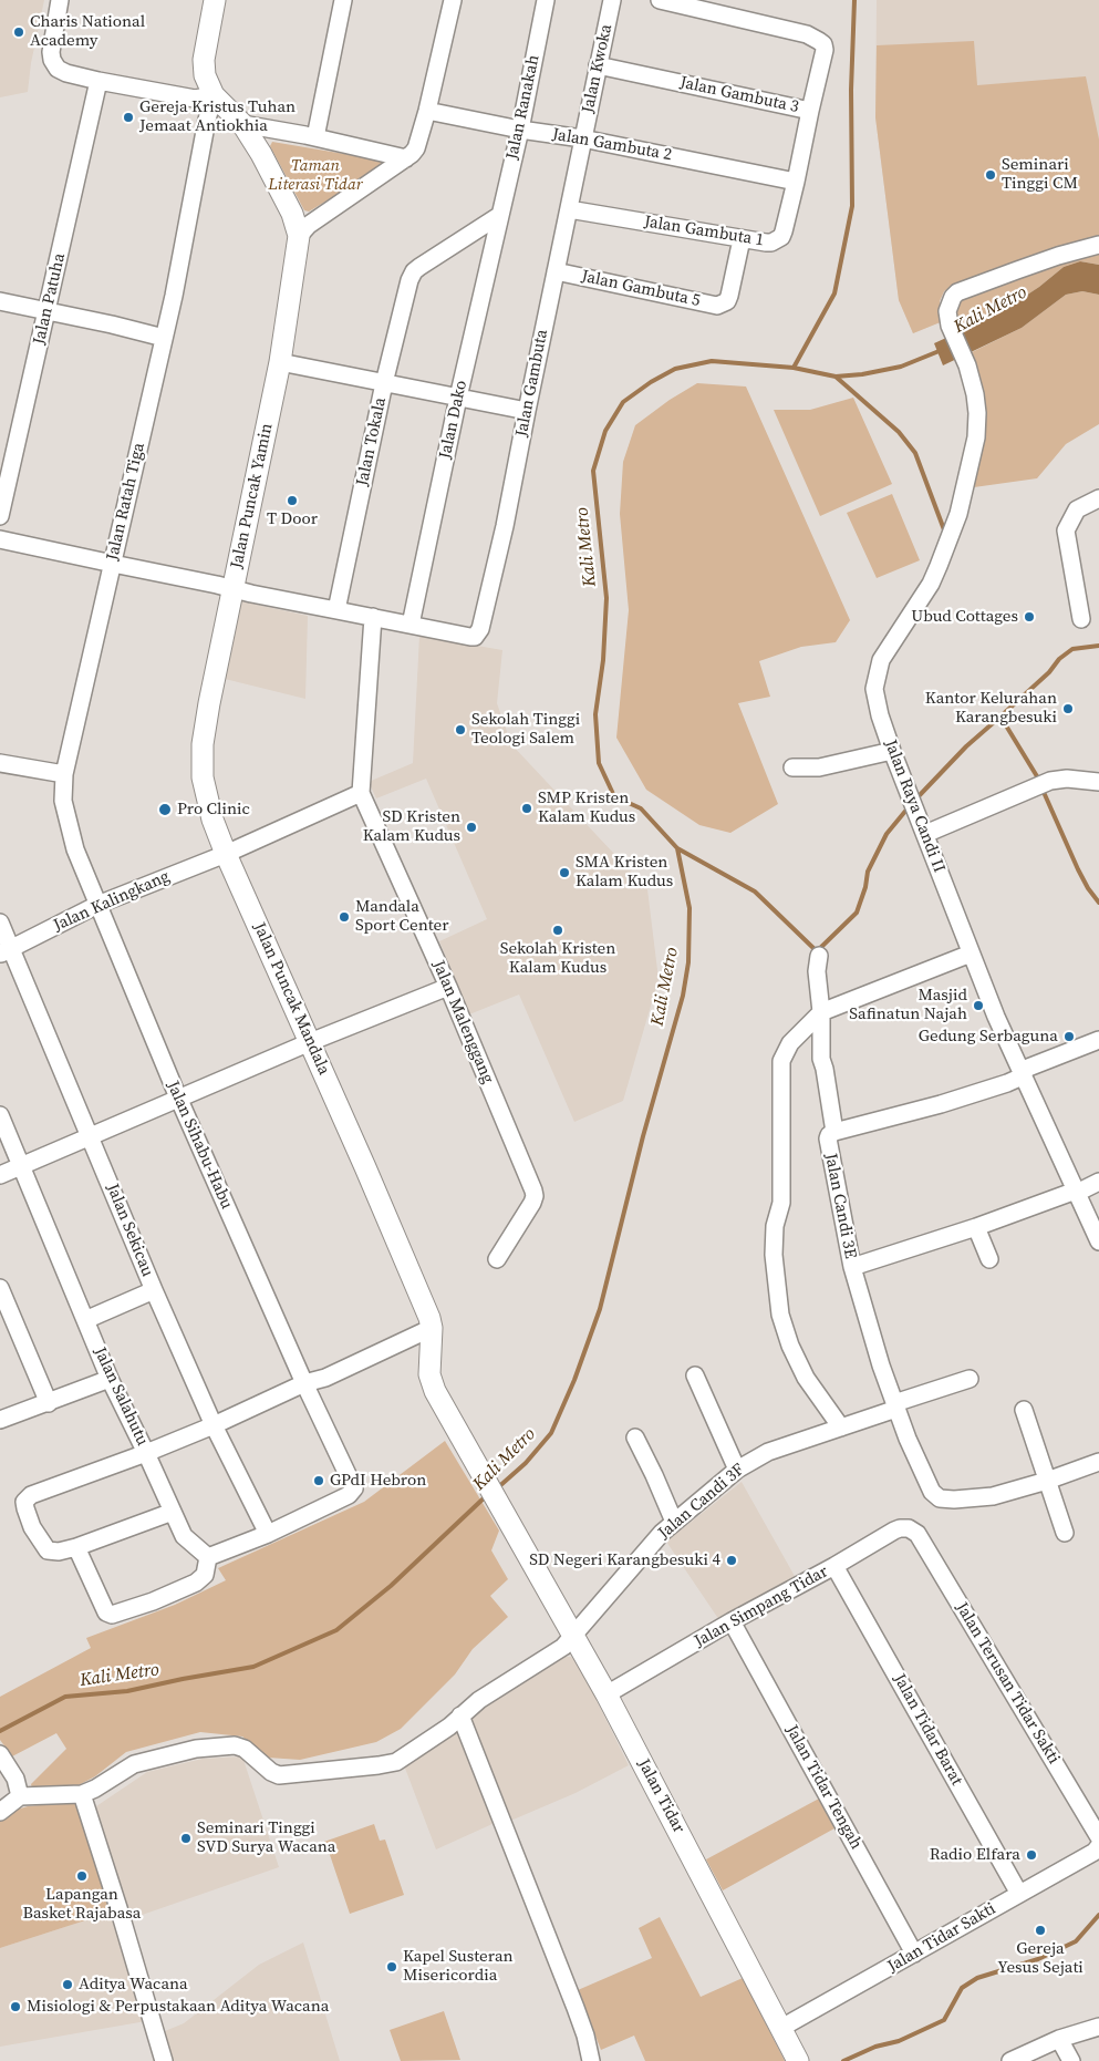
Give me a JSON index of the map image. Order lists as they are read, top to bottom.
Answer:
{
  "streets": {
    "main road": ["Jalan Puncak Yamin", "Jalan Puncak Mandala", "Jalan Tidar"],
    "street": [
      "Jalan Kwoka",
      "Jalan Gambuta 3",
      "Jalan Ranakah",
      "Jalan Gambuta 2",
      "Jalan Gambuta 1",
      "Jalan Gambuta 5",
      "Jalan Patuha",
      "Jalan Gambuta",
      "Jalan Dako",
      "Jalan Tokala",
      "Jalan Ratah Tiga",
      "Jalan Raya Candi II",
      "Jalan Kalingkang",
      "Jalan Malenggang",
      "Jalan Sihabu-Habu",
      "Jalan Candi 3E",
      "Jalan Sekicau",
      "Jalan Salahutu",
      "Jalan Candi 3F",
      "Jalan Simpang Tidar",
      "Jalan Terusan Tidar Sakti",
      "Jalan Tidar Barat",
      "Jalan Tidar Tengah",
      "Jalan Tidar Sakti"
    ]
  },
  "crossings": [
    ["Jalan Kwoka", "Jalan Gambuta 3"],
    ["Jalan Kwoka", "Jalan Gambuta 2"],
    ["Jalan Kwoka", "Jalan Gambuta"],
    ["Jalan Gambuta 3", "Jalan Gambuta 2"],
    ["Jalan Gambuta 3", "Jalan Gambuta 1"],
    ["Jalan Ranakah", "Jalan Gambuta 2"],
    ["Jalan Ranakah", "Jalan Dako"],
    ["Jalan Ranakah", "Jalan Tokala"],
    ["Jalan Gambuta 2", "Jalan Gambuta 1"],
    ["Jalan Gambuta 2", "Jalan Gambuta"],
    ["Jalan Gambuta 1", "Jalan Gambuta 5"],
    ["Jalan Gambuta 1", "Jalan Gambuta"],
    ["Jalan Gambuta 5", "Jalan Gambuta"],
    ["Jalan Gambuta", "Jalan Dako"],
    ["Jalan Dako", "Jalan Tokala"],
    ["Jalan Puncak Yamin", "Jalan Ratah Tiga"],
    ["Jalan Puncak Yamin", "Jalan Puncak Mandala"],
    ["Jalan Ratah Tiga", "Jalan Kalingkang"],
    ["Jalan Ratah Tiga", "Jalan Sihabu-Habu"],
    ["Jalan Raya Candi II", "Jalan Candi 3E"],
    ["Jalan Kalingkang", "Jalan Puncak Mandala"],
    ["Jalan Kalingkang", "Jalan Malenggang"],
    ["Jalan Kalingkang", "Jalan Sihabu-Habu"],
    ["Jalan Kalingkang", "Jalan Sekicau"],
    ["Jalan Puncak Mandala", "Jalan Salahutu"],
    ["Jalan Puncak Mandala", "Jalan Tidar"],
    ["Jalan Sihabu-Habu", "Jalan Sekicau"],
    ["Jalan Sihabu-Habu", "Jalan Salahutu"],
    ["Jalan Candi 3E", "Jalan Candi 3F"],
    ["Jalan Sekicau", "Jalan Salahutu"],
    ["Jalan Candi 3F", "Jalan Tidar"],
    ["Jalan Simpang Tidar", "Jalan Terusan Tidar Sakti"],
    ["Jalan Simpang Tidar", "Jalan Tidar Barat"],
    ["Jalan Simpang Tidar", "Jalan Tidar Tengah"],
    ["Jalan Simpang Tidar", "Jalan Tidar"],
    ["Jalan Terusan Tidar Sakti", "Jalan Tidar Sakti"],
    ["Jalan Tidar Barat", "Jalan Tidar Sakti"],
    ["Jalan Tidar Tengah", "Jalan Tidar Sakti"],
    ["Jalan Tidar", "Jalan Tidar Sakti"]
  ],
  "water": ["Kali Metro"],
  "parks": ["Taman Literasi Tidar"],
  "places": [
    "Charis National Academy",
    "Gereja Kristus Tuhan Jemaat Antiokhia",
    "Seminari Tinggi CM",
    "T Door",
    "Ubud Cottages",
    "Kantor Kelurahan Karangbesuki",
    "Sekolah Tinggi Teologi Salem",
    "SMP Kristen Kalam Kudus",
    "Pro Clinic",
    "SD Kristen Kalam Kudus",
    "SMA Kristen Kalam Kudus",
    "Mandala Sport Center",
    "Sekolah Kristen Kalam Kudus",
    "Masjid Safinatun Najah",
    "Gedung Serbaguna",
    "GPdI Hebron",
    "SD Negeri Karangbesuki 4",
    "Seminari Tinggi SVD Surya Wacana",
    "Radio Elfara",
    "Lapangan Basket Rajabasa",
    "Gereja Yesus Sejati",
    "Kapel Susteran Misericordia",
    "Aditya Wacana",
    "Misiologi & Perpustakaan Aditya Wacana"
  ]
}
